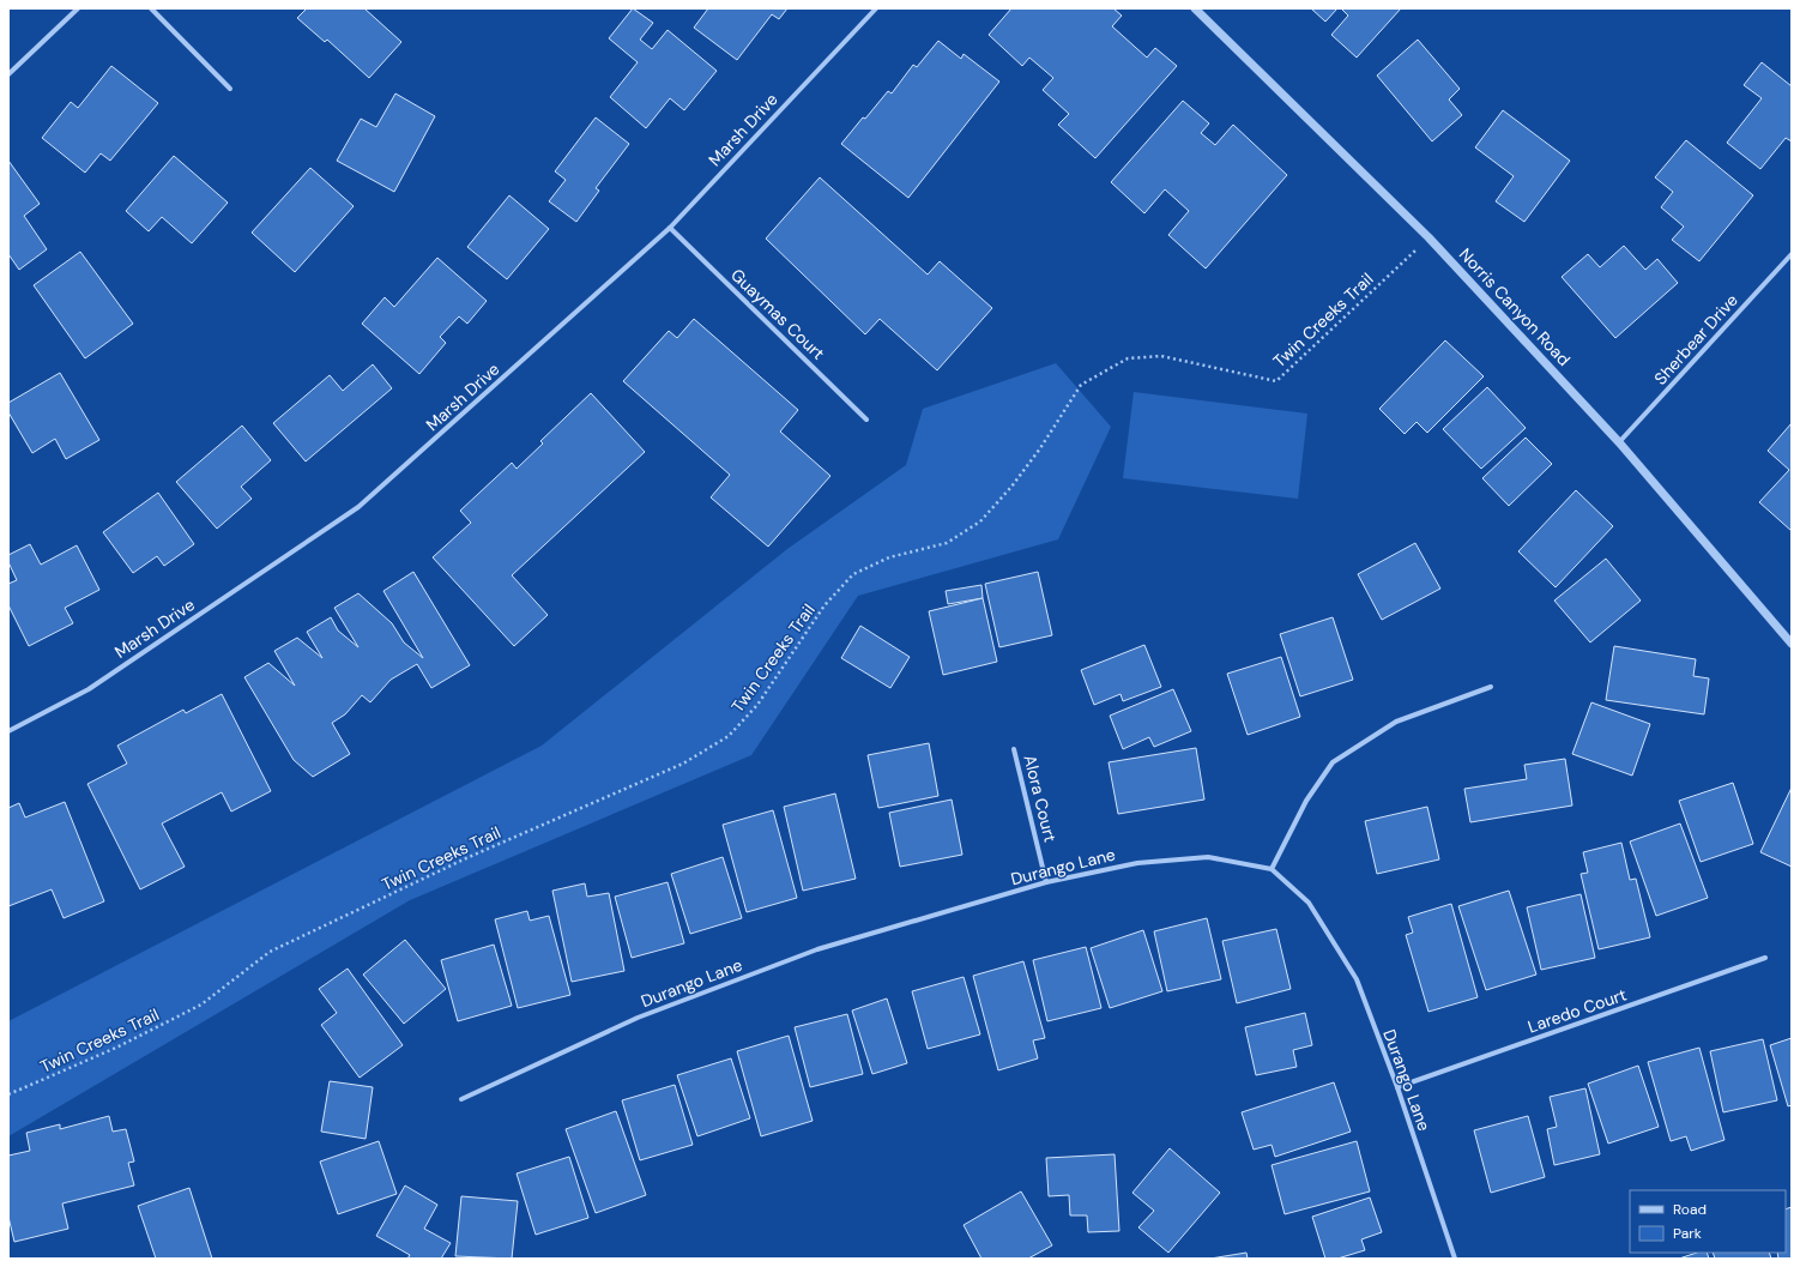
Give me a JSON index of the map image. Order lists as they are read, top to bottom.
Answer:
{
  "streets": {
    "street": [
      "Marsh Drive",
      "Norris Canyon Road",
      "Guaymas Court",
      "Sherbear Drive",
      "Alora Court",
      "Durango Lane",
      "Laredo Court"
    ],
    "path": ["Twin Creeks Trail"]
  },
  "crossings": [
    ["Marsh Drive", "Guaymas Court"],
    ["Norris Canyon Road", "Twin Creeks Trail"],
    ["Norris Canyon Road", "Sherbear Drive"],
    ["Alora Court", "Durango Lane"],
    ["Durango Lane", "Laredo Court"]
  ],
  "legend": ["Road", "Park"]
}
